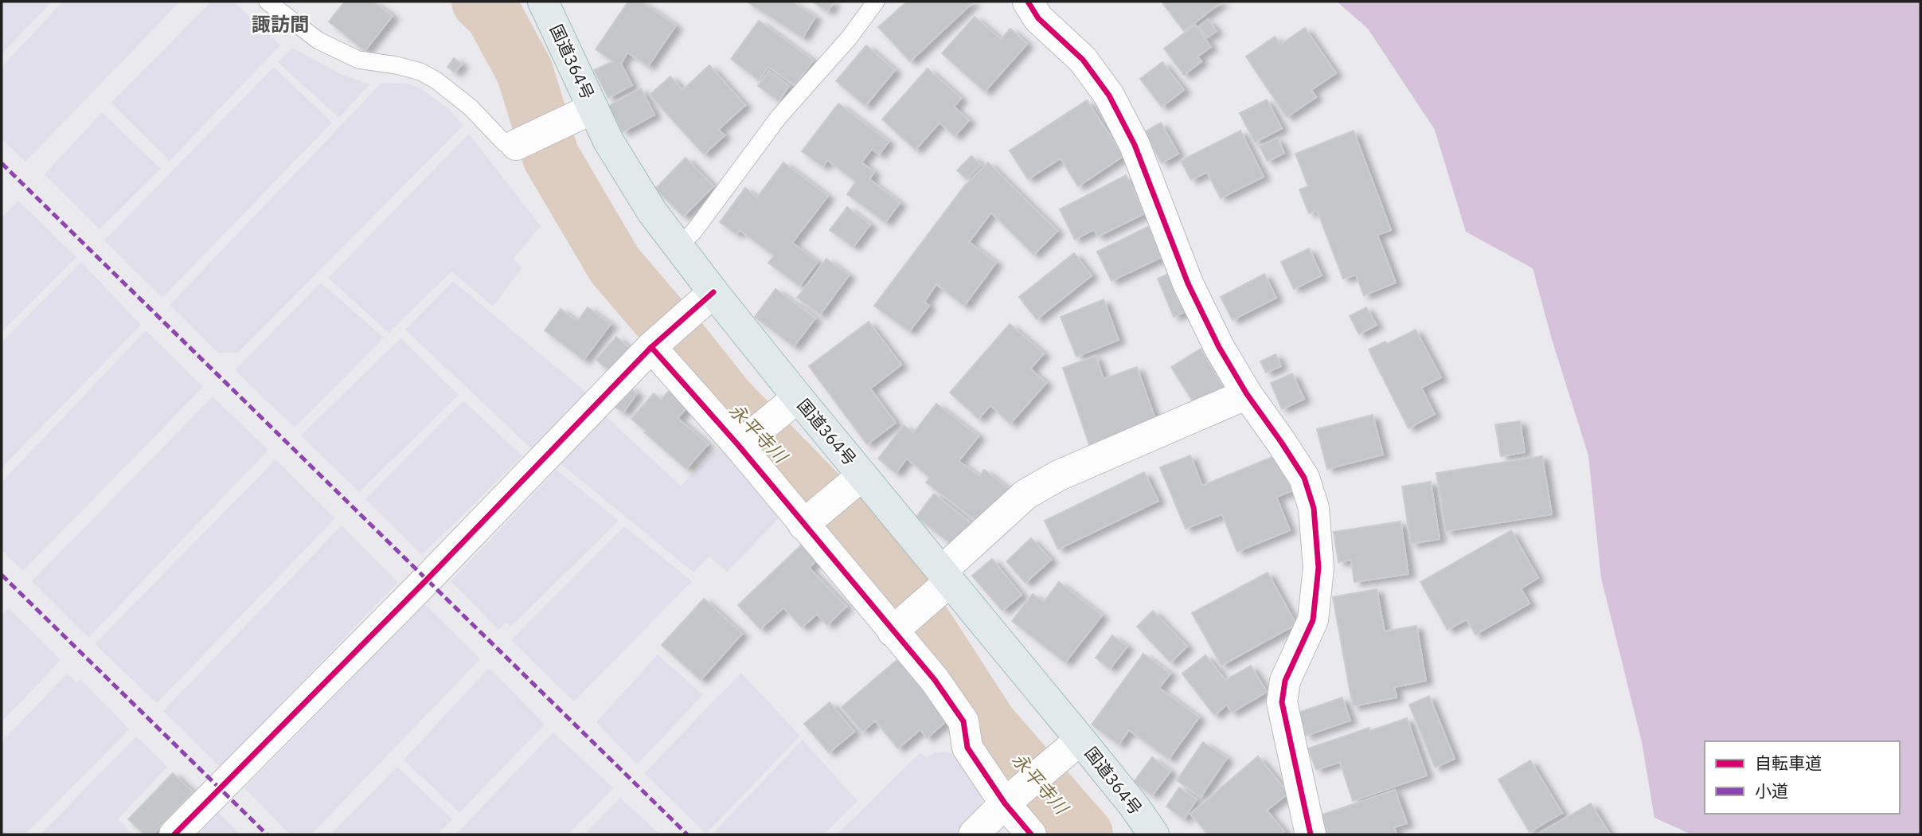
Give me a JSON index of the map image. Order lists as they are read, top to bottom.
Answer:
{
  "streets": {
    "highway": ["国道364号"]
  },
  "districts": ["諏訪間"],
  "water": ["永平寺川"],
  "legend": ["自転車道", "小道"]
}
